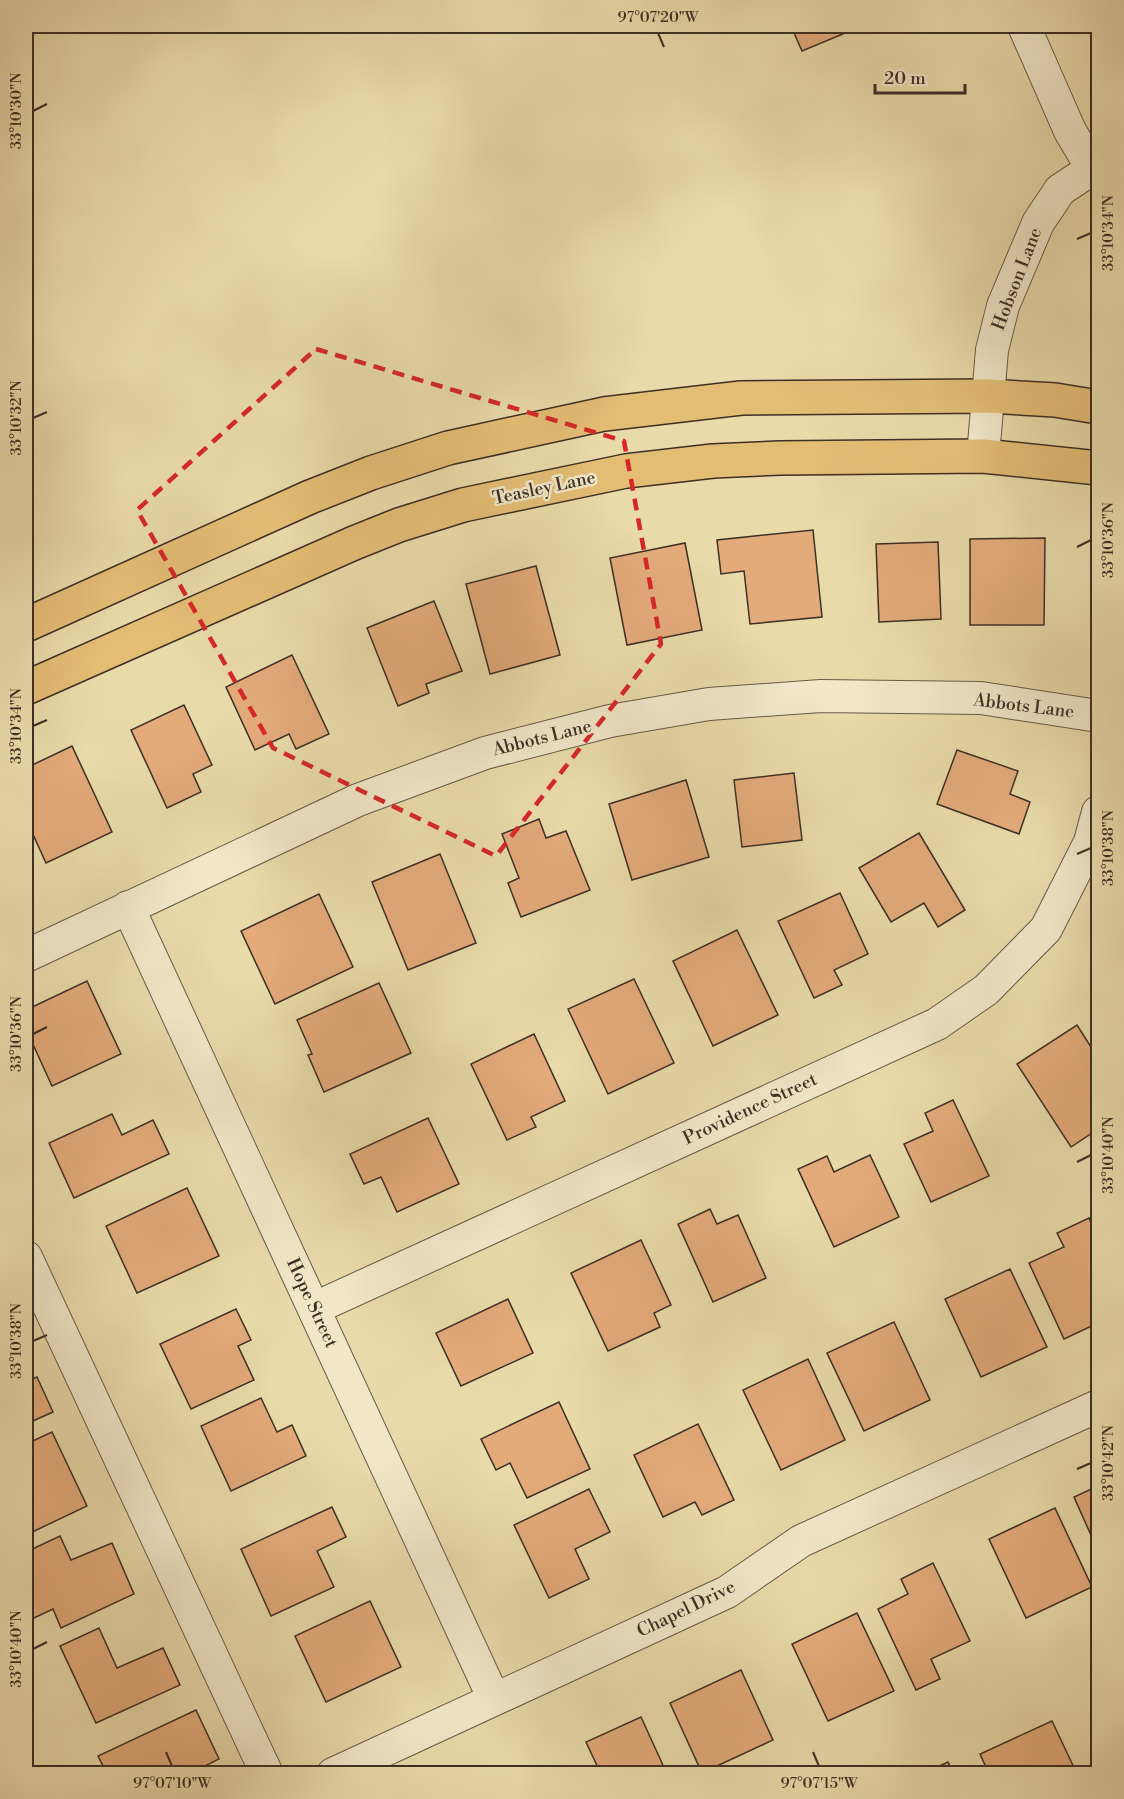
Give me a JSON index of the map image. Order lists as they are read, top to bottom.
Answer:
{
  "streets": {
    "main road": ["Teasley Lane"],
    "street": [
      "Hobson Lane",
      "Abbots Lane",
      "Providence Street",
      "Hope Street",
      "Chapel Drive"
    ]
  },
  "crossings": [
    ["Hobson Lane", "Teasley Lane"],
    ["Abbots Lane", "Hope Street"],
    ["Providence Street", "Hope Street"],
    ["Hope Street", "Chapel Drive"]
  ],
  "scale_bar": "20 m",
  "coordinates": [
    "97°07'20\"W",
    "33°10'30\"N",
    "33°10'34\"N",
    "33°10'32\"N",
    "33°10'36\"N",
    "33°10'38\"N",
    "33°10'40\"N",
    "33°10'42\"N",
    "97°07'10\"W",
    "97°07'15\"W"
  ]
}
